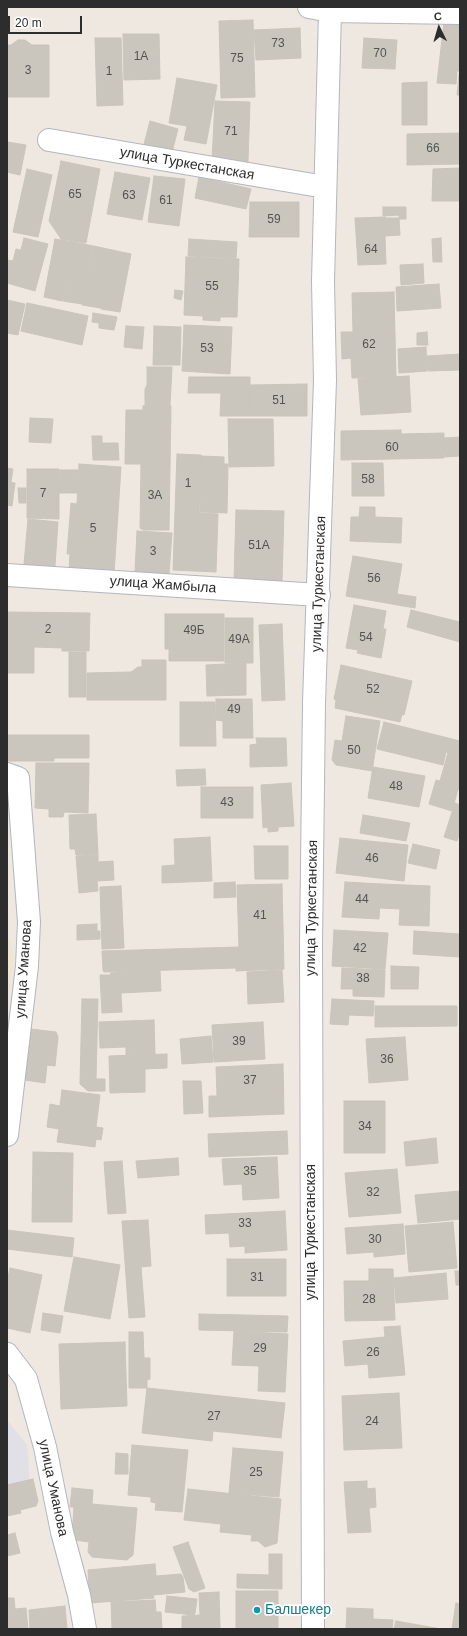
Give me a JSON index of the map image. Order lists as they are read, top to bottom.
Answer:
{
  "streets": {
    "street": ["улица Туркестанская", "улица Жамбыла", "улица Уманова"]
  },
  "crossings": [
    ["улица Туркестанская", "улица Жамбыла"]
  ],
  "places": ["Балшекер"],
  "house_numbers": [
    "73",
    "70",
    "1А",
    "75",
    "3",
    "1",
    "71",
    "66",
    "65",
    "63",
    "61",
    "59",
    "64",
    "55",
    "62",
    "53",
    "51",
    "60",
    "58",
    "1",
    "7",
    "3А",
    "5",
    "51А",
    "3",
    "56",
    "2",
    "49Б",
    "54",
    "49А",
    "52",
    "49",
    "50",
    "48",
    "43",
    "46",
    "44",
    "41",
    "42",
    "38",
    "39",
    "36",
    "37",
    "34",
    "35",
    "32",
    "33",
    "30",
    "31",
    "28",
    "29",
    "26",
    "27",
    "24",
    "25"
  ],
  "scale_bar": "20 m",
  "north": "top"
}
